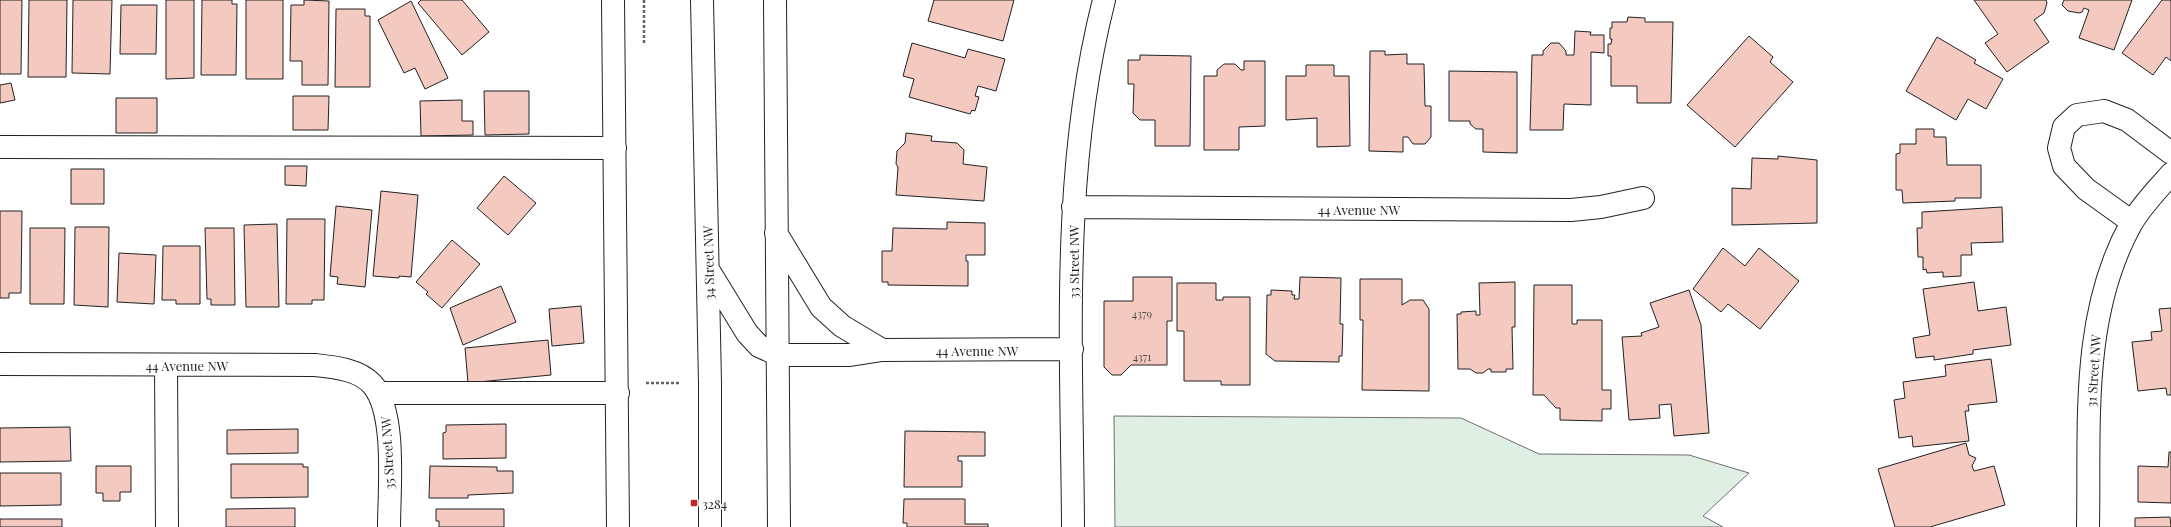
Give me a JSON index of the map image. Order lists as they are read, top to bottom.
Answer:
{
  "streets": {
    "street": [
      "44 Avenue NW",
      "33 Street NW",
      "34 Street NW",
      "31 Street NW",
      "35 Street NW"
    ]
  },
  "crossings": [
    ["44 Avenue NW", "33 Street NW"],
    ["44 Avenue NW", "35 Street NW"]
  ],
  "places": {
    "transit": ["3284"]
  },
  "house_numbers": ["4379", "4371"]
}
